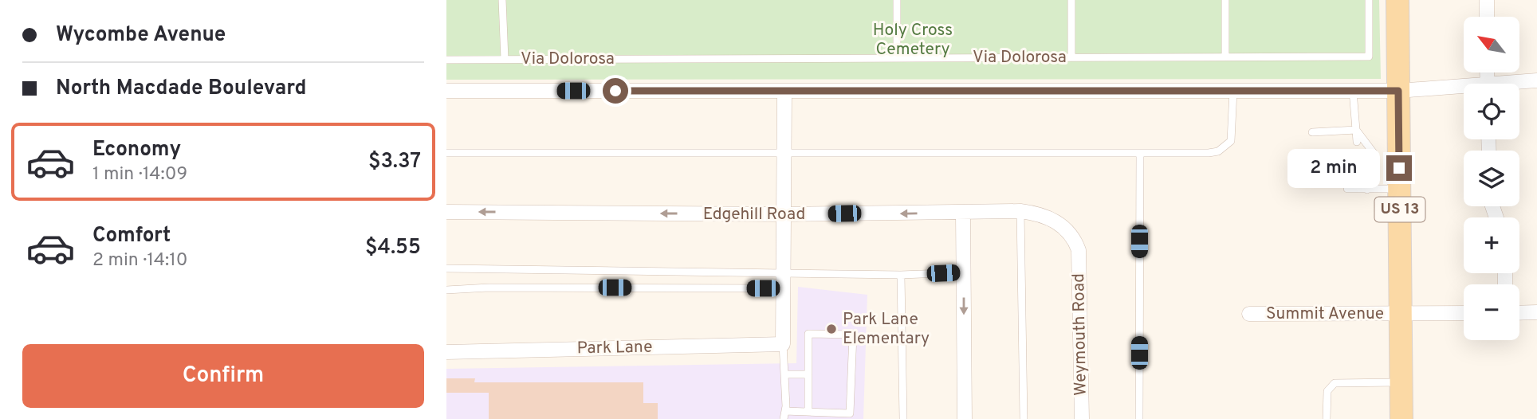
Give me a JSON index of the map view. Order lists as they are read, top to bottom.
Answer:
{
  "streets": {
    "main road": ["US 13"],
    "street": [
      "Edgehill Road",
      "Summit Avenue",
      "Weymouth Road",
      "Park Lane"
    ],
    "lane": ["Via Dolorosa"]
  },
  "crossings": [
    ["US 13", "Summit Avenue"],
    ["Edgehill Road", "Weymouth Road"]
  ],
  "parks": ["Holy Cross Cemetery"],
  "places": ["Park Lane Elementary"],
  "north": "top left",
  "page": {
    "banner": ["Wycombe Avenue", "North Macdade Boulevard"],
    "map_buttons": ["+", "−"],
    "list": [
      {
        "name": "Economy",
        "note": "1 min · 14:09",
        "value": "$3.37"
      },
      {
        "name": "Comfort",
        "note": "2 min · 14:10",
        "value": "$4.55"
      }
    ],
    "bubble": "2 min",
    "buttons": "Confirm"
  }
}
